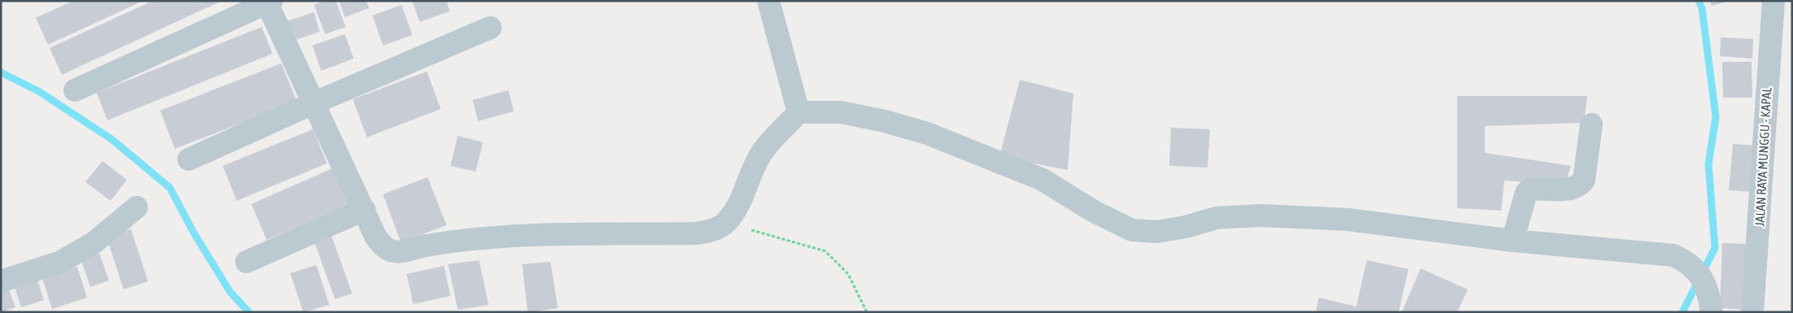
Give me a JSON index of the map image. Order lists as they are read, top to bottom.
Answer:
{
  "streets": {
    "street": ["JALAN RAYA MUNGGU - KAPAL"]
  }
}
